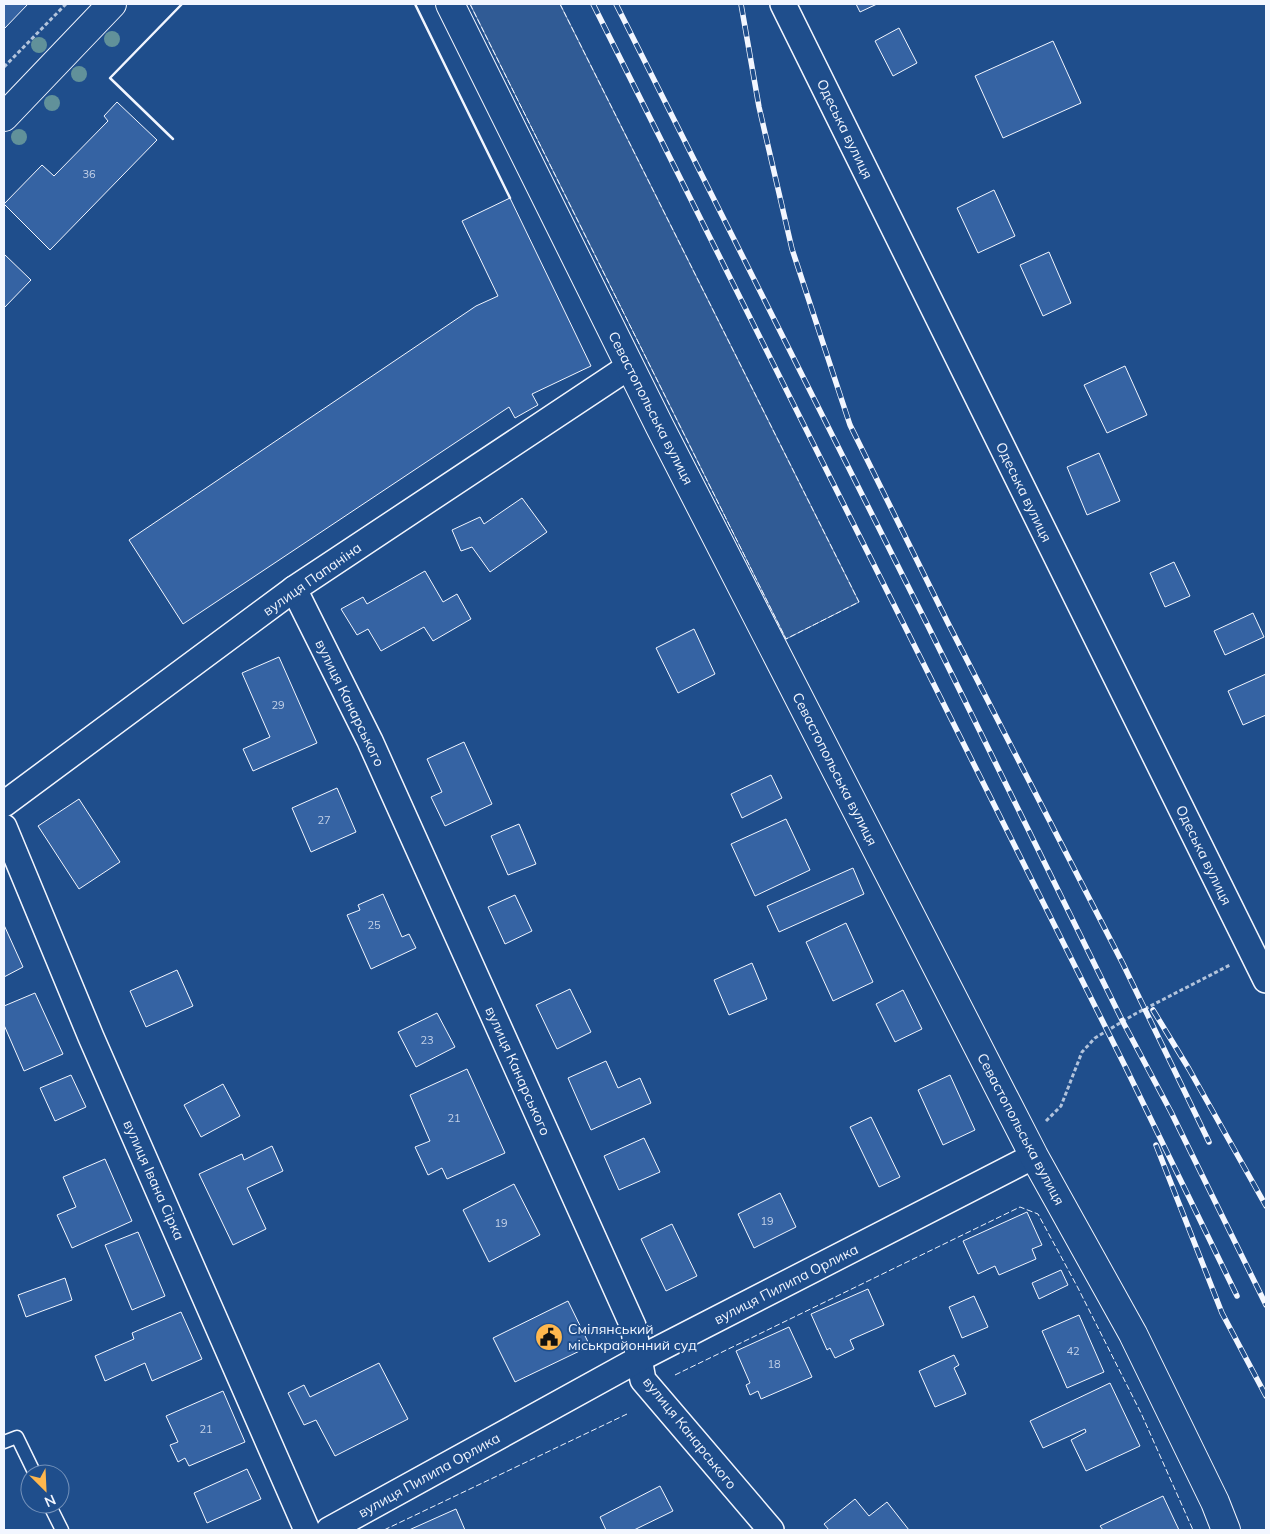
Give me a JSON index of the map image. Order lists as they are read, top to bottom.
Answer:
{
  "streets": {
    "main road": ["Севастопольська вулиця"],
    "street": [
      "Одеська вулиця",
      "вулиця Папаніна",
      "вулиця Канарського",
      "вулиця Івана Сірка",
      "вулиця Пилипа Орлика"
    ]
  },
  "crossings": [
    ["Севастопольська вулиця", "вулиця Папаніна"],
    ["Севастопольська вулиця", "вулиця Пилипа Орлика"],
    ["вулиця Папаніна", "вулиця Канарського"],
    ["вулиця Канарського", "вулиця Пилипа Орлика"]
  ],
  "places": {
    "public building": ["Смілянський міськрайонний суд"]
  },
  "house_numbers": [
    "36",
    "29",
    "27",
    "25",
    "23",
    "21",
    "19",
    "19",
    "42",
    "18",
    "21"
  ],
  "north": "bottom right"
}
